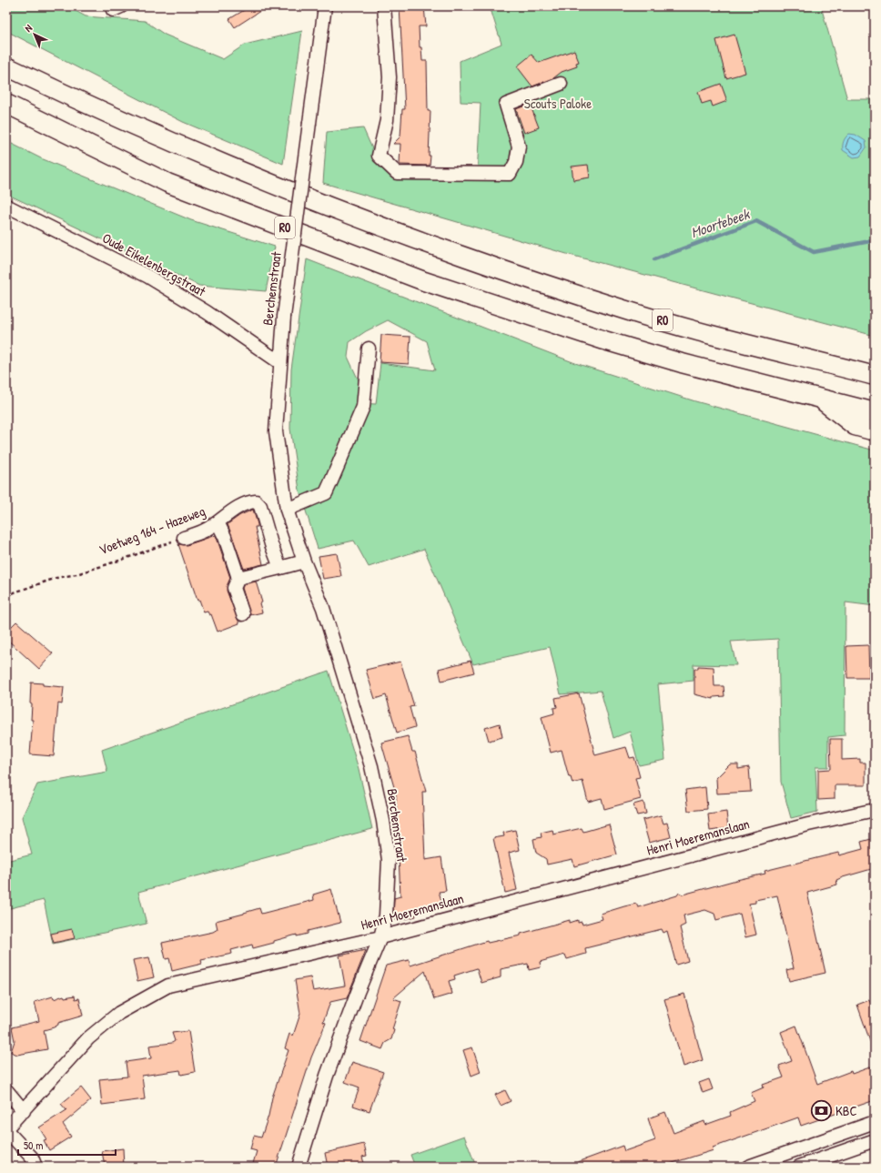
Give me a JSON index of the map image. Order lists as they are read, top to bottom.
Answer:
{
  "streets": {
    "highway": ["R0"],
    "street": [
      "Oude Eikelenbergstraat",
      "Berchemstraat",
      "Voetweg 164 - Hazeweg",
      "Henri Moeremanslaan"
    ]
  },
  "crossings": [
    ["Oude Eikelenbergstraat", "Berchemstraat"],
    ["Berchemstraat", "Henri Moeremanslaan"]
  ],
  "water": ["Moortebeek"],
  "parks": ["Scouts Paloke"],
  "places": {
    "bank": ["KBC"]
  },
  "scale_bar": "50 m",
  "north": "top left"
}
